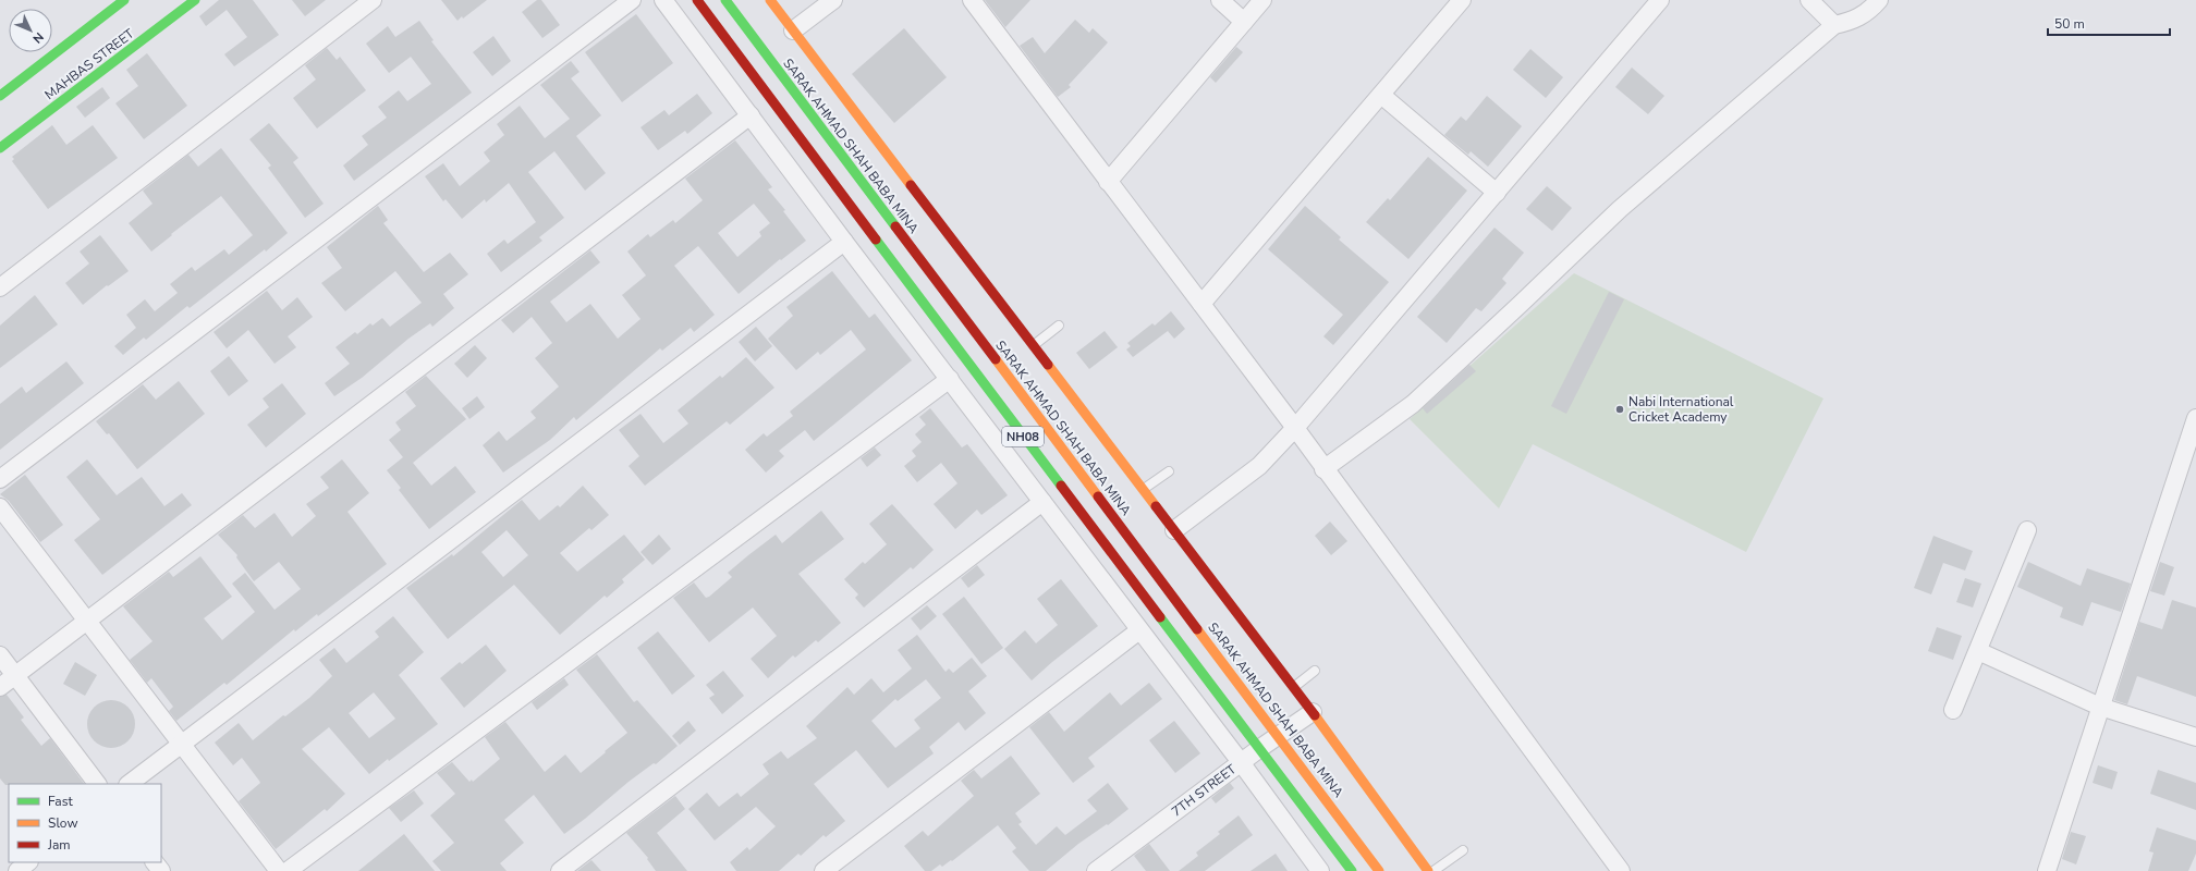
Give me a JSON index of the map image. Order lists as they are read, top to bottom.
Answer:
{
  "streets": {
    "main road": ["MAHBAS STREET", "SARAK AHMAD SHAH BABA MINA", "NH08"],
    "street": ["7TH STREET"]
  },
  "crossings": [
    ["SARAK AHMAD SHAH BABA MINA", "7TH STREET"],
    ["NH08", "7TH STREET"]
  ],
  "places": ["Nabi International Cricket Academy"],
  "legend": ["Fast", "Slow", "Jam"],
  "scale_bar": "50 m",
  "north": "bottom right"
}
